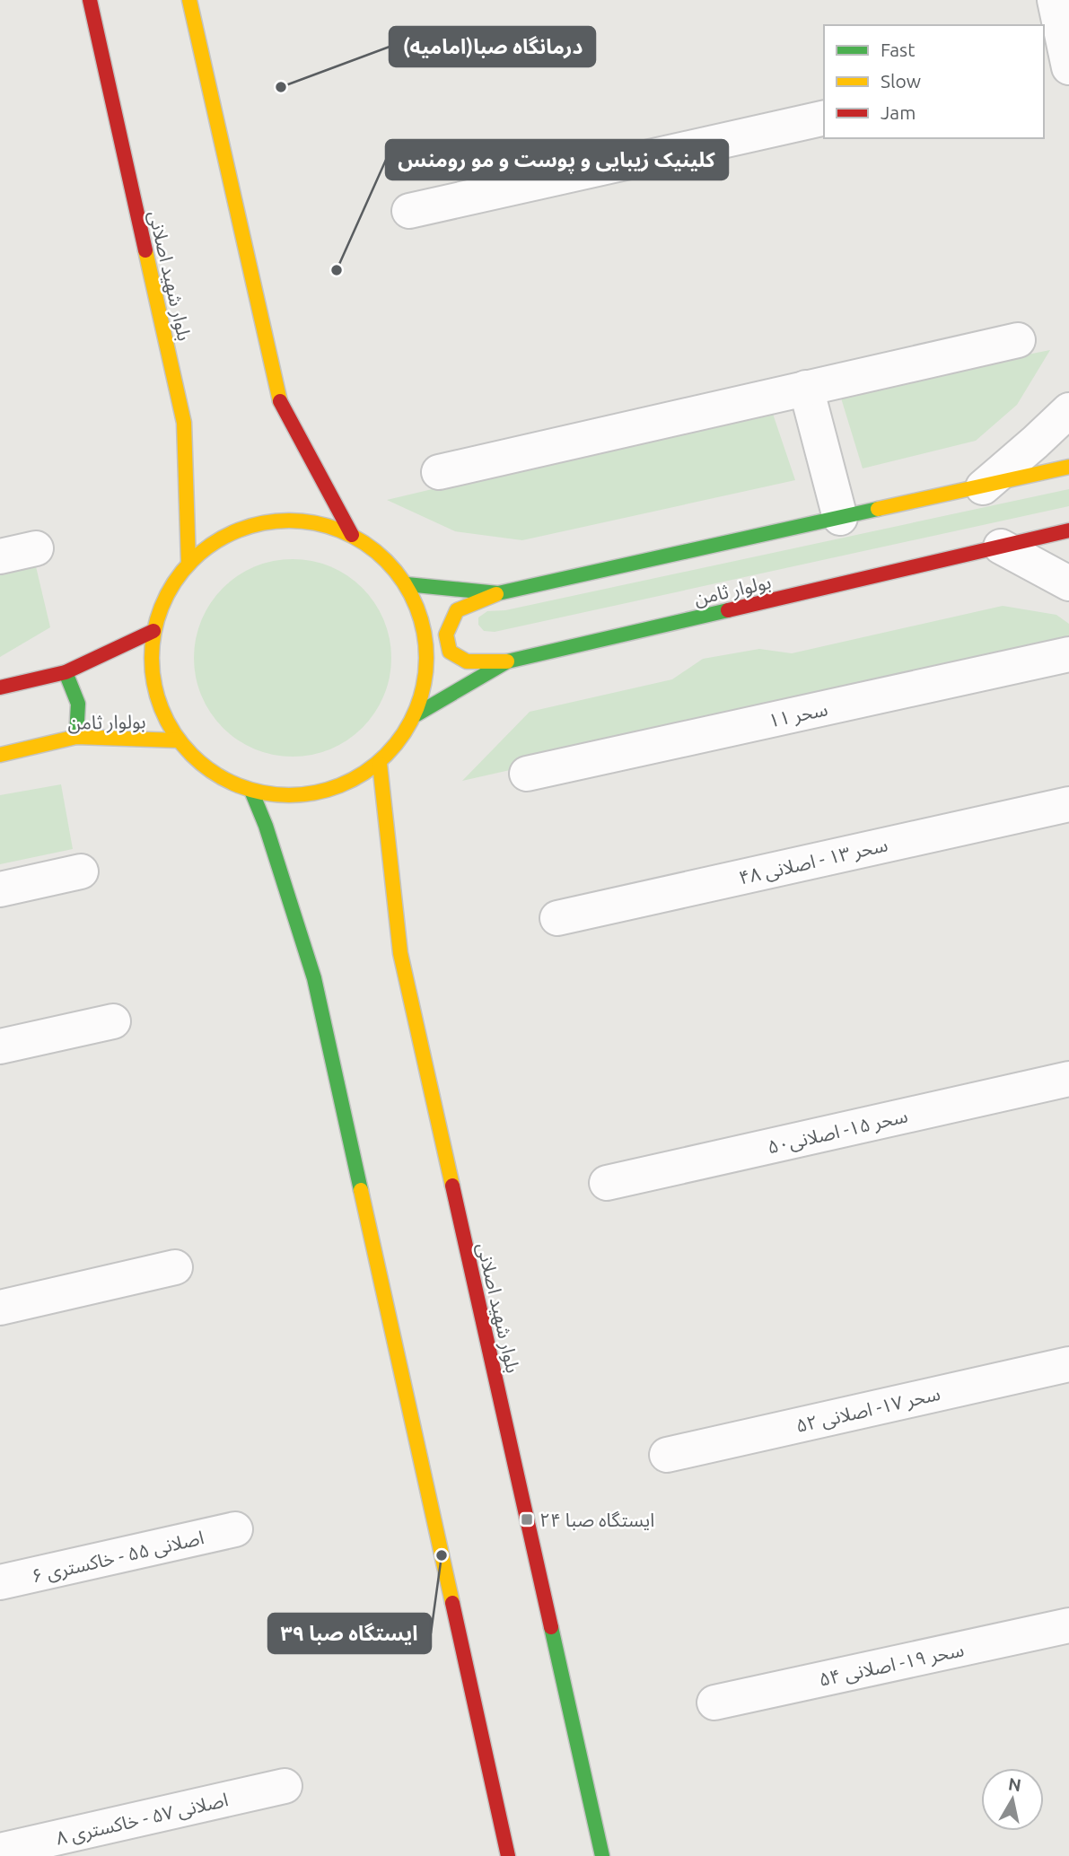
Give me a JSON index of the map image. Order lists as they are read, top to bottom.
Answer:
{
  "streets": {
    "main road": ["بلوار شهید اصلانی", "بولوار ثامن"],
    "street": [
      "سحر ۱۱",
      "سحر ۱۳ - اصلانی ۴۸",
      "سحر ۱۵- اصلانی۵۰",
      "سحر ۱۷- اصلانی ۵۲",
      "اصلانی ۵۵ - خاکستری ۶",
      "سحر ۱۹- اصلانی ۵۴",
      "اصلانی ۵۷ - خاکستری ۸"
    ]
  },
  "places": {
    "other": ["درمانگاه صبا(امامیه)", "کلینیک زیبایی و پوست و مو رومنس", "ایستگاه صبا ۳۹"],
    "transit": ["ایستگاه صبا ۲۴"]
  },
  "legend": ["Fast", "Slow", "Jam"],
  "north": "top"
}
